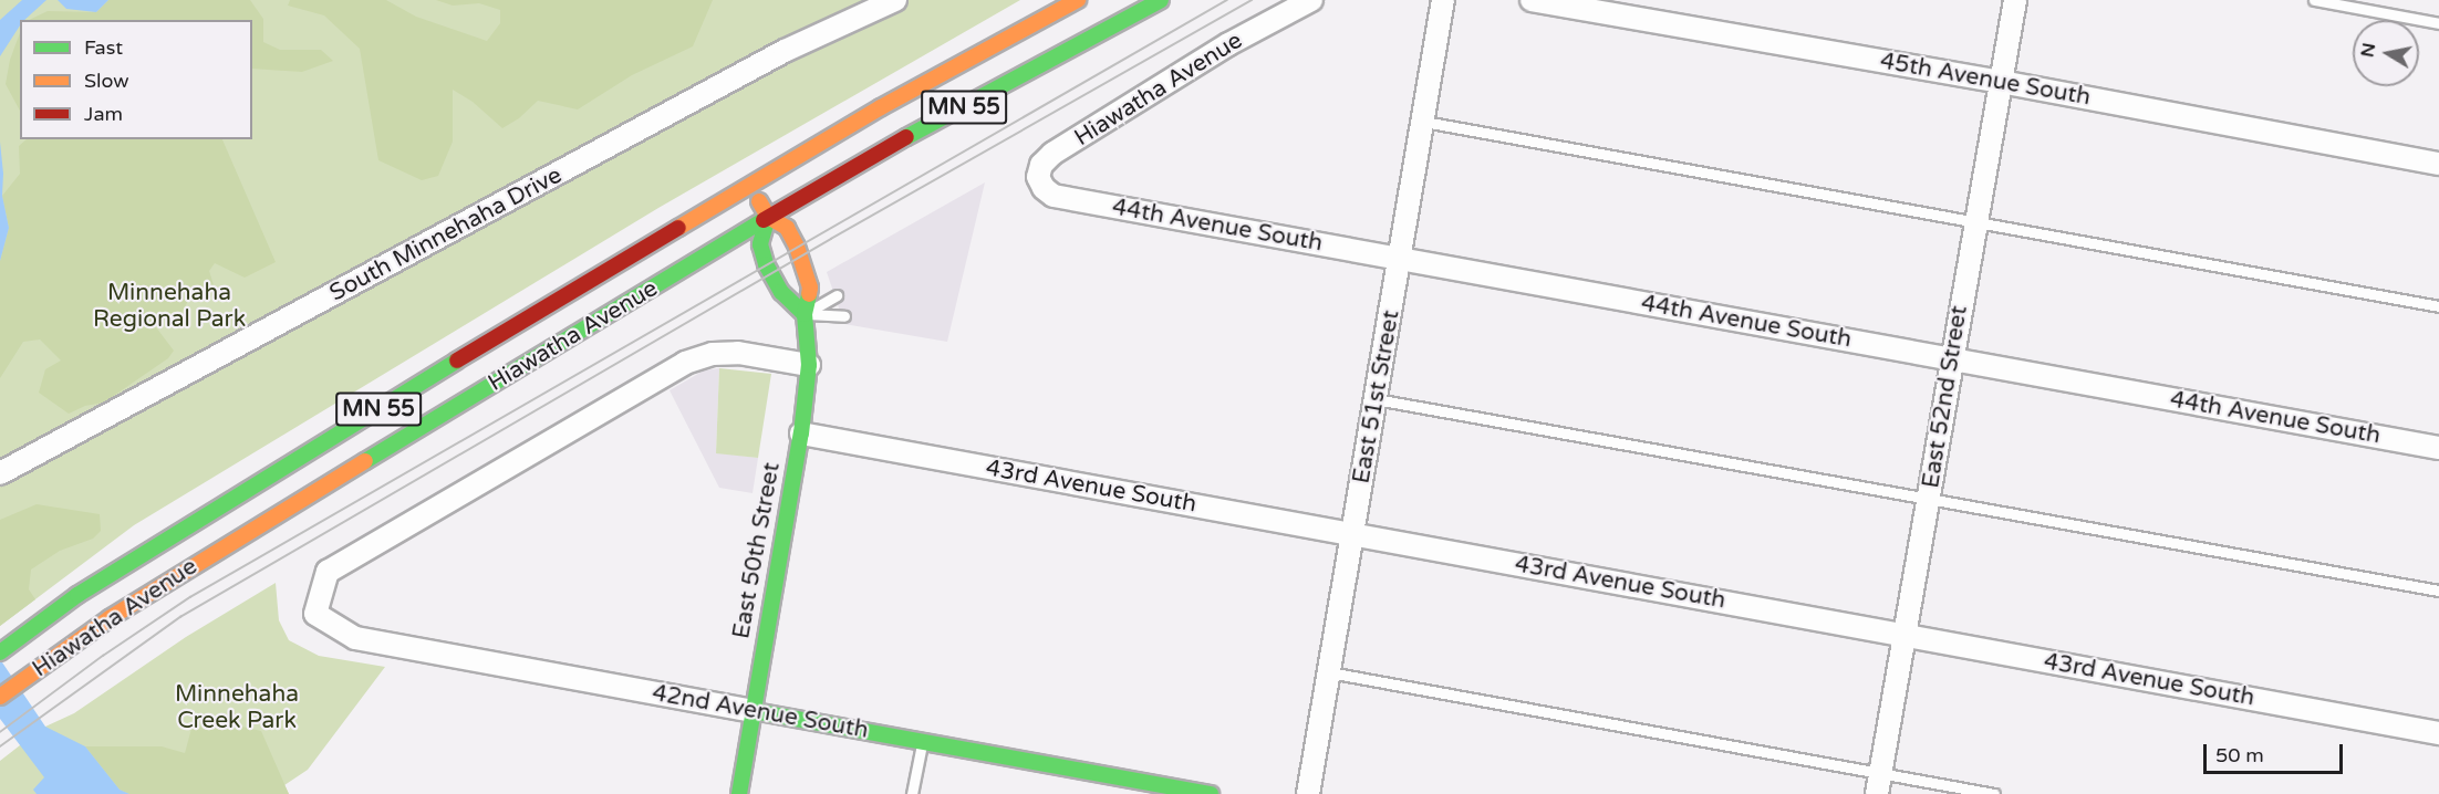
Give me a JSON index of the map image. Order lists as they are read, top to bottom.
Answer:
{
  "streets": {
    "main road": [
      "Hiawatha Avenue",
      "MN 55",
      "East 50th Street",
      "42nd Avenue South"
    ],
    "street": [
      "45th Avenue South",
      "44th Avenue South",
      "South Minnehaha Drive",
      "East 51st Street",
      "East 52nd Street",
      "43rd Avenue South"
    ]
  },
  "crossings": [
    ["45th Avenue South", "East 52nd Street"],
    ["Hiawatha Avenue", "44th Avenue South"],
    ["Hiawatha Avenue", "East 50th Street"],
    ["44th Avenue South", "East 51st Street"],
    ["44th Avenue South", "East 52nd Street"],
    ["East 51st Street", "43rd Avenue South"],
    ["East 52nd Street", "43rd Avenue South"],
    ["43rd Avenue South", "East 50th Street"],
    ["East 50th Street", "42nd Avenue South"]
  ],
  "parks": ["Minnehaha Regional Park", "Minnehaha Creek Park"],
  "legend": ["Fast", "Slow", "Jam"],
  "scale_bar": "50 m",
  "north": "left"
}
